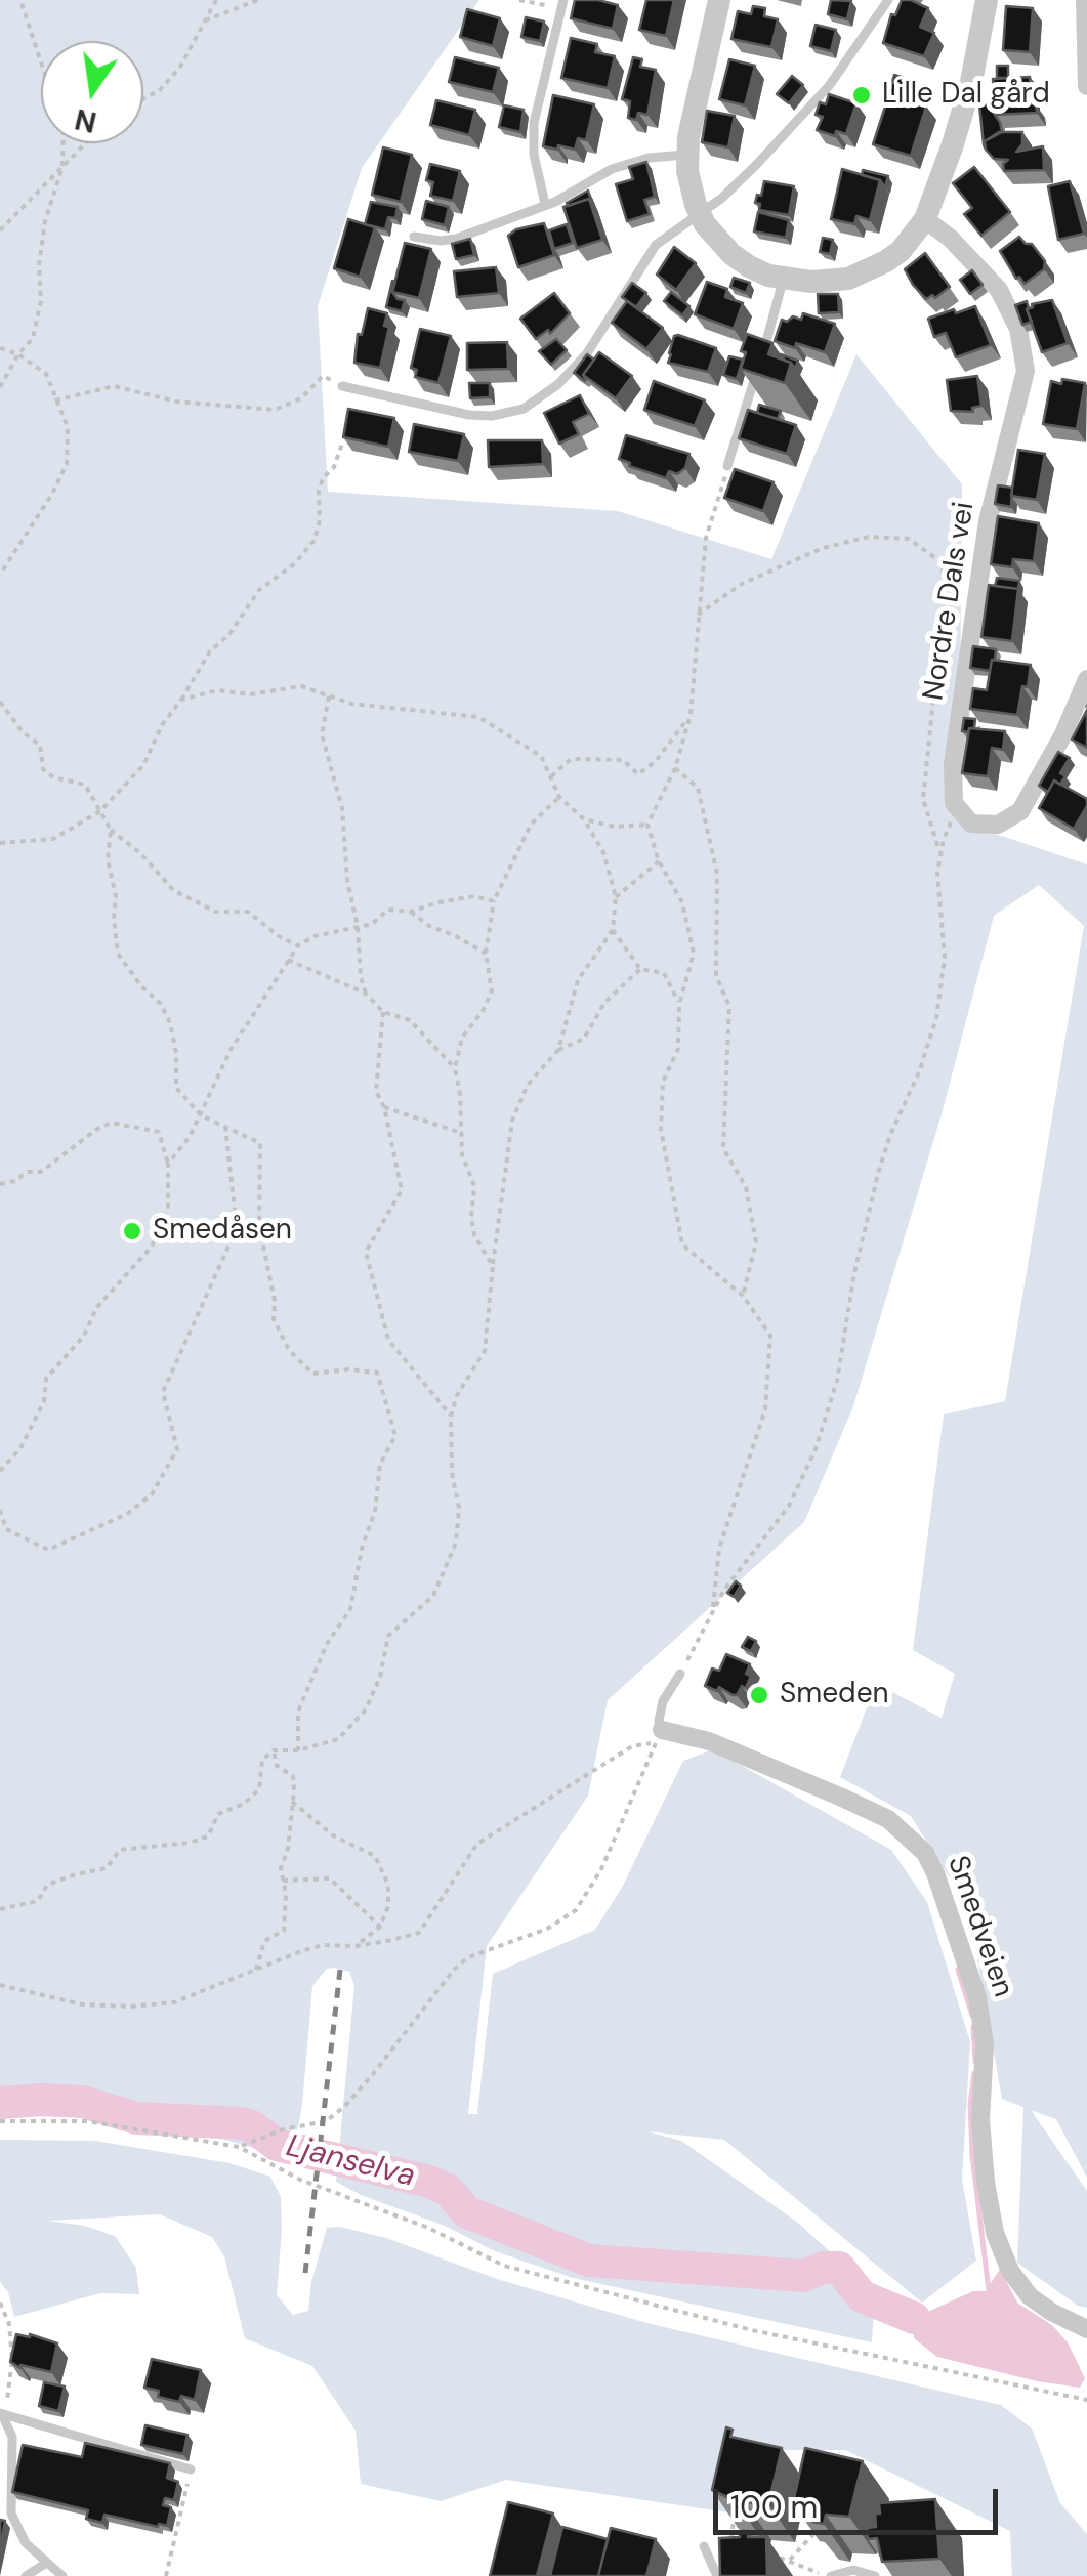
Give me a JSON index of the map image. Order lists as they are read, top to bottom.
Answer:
{
  "streets": {
    "street": ["Nordre Dals vei", "Smedveien"]
  },
  "water": ["Ljanselva"],
  "places": ["Lille Dal gård", "Smedåsen", "Smeden"],
  "scale_bar": "100 m",
  "north": "bottom"
}
